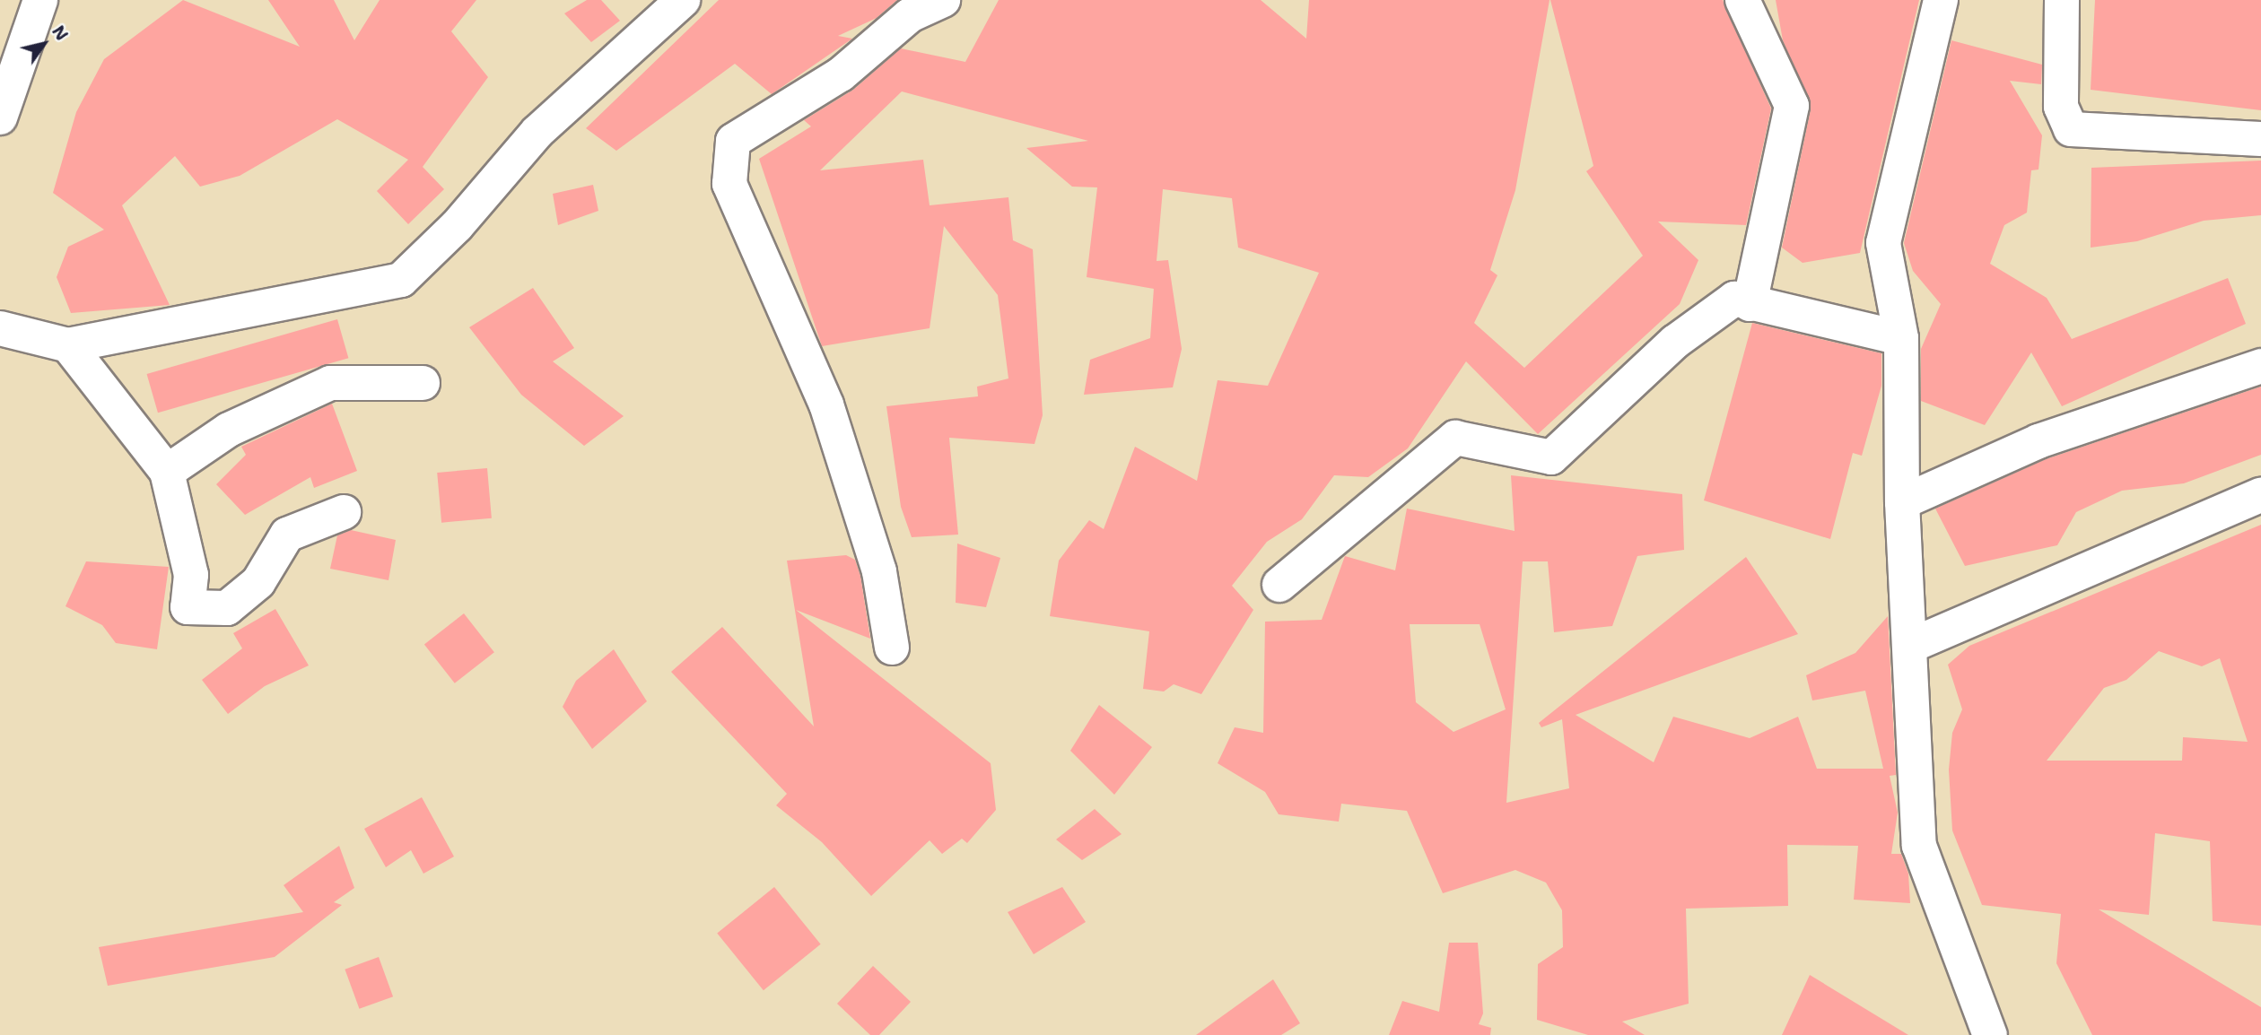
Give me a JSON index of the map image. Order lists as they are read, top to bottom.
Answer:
{
  "north": "top right"
}
